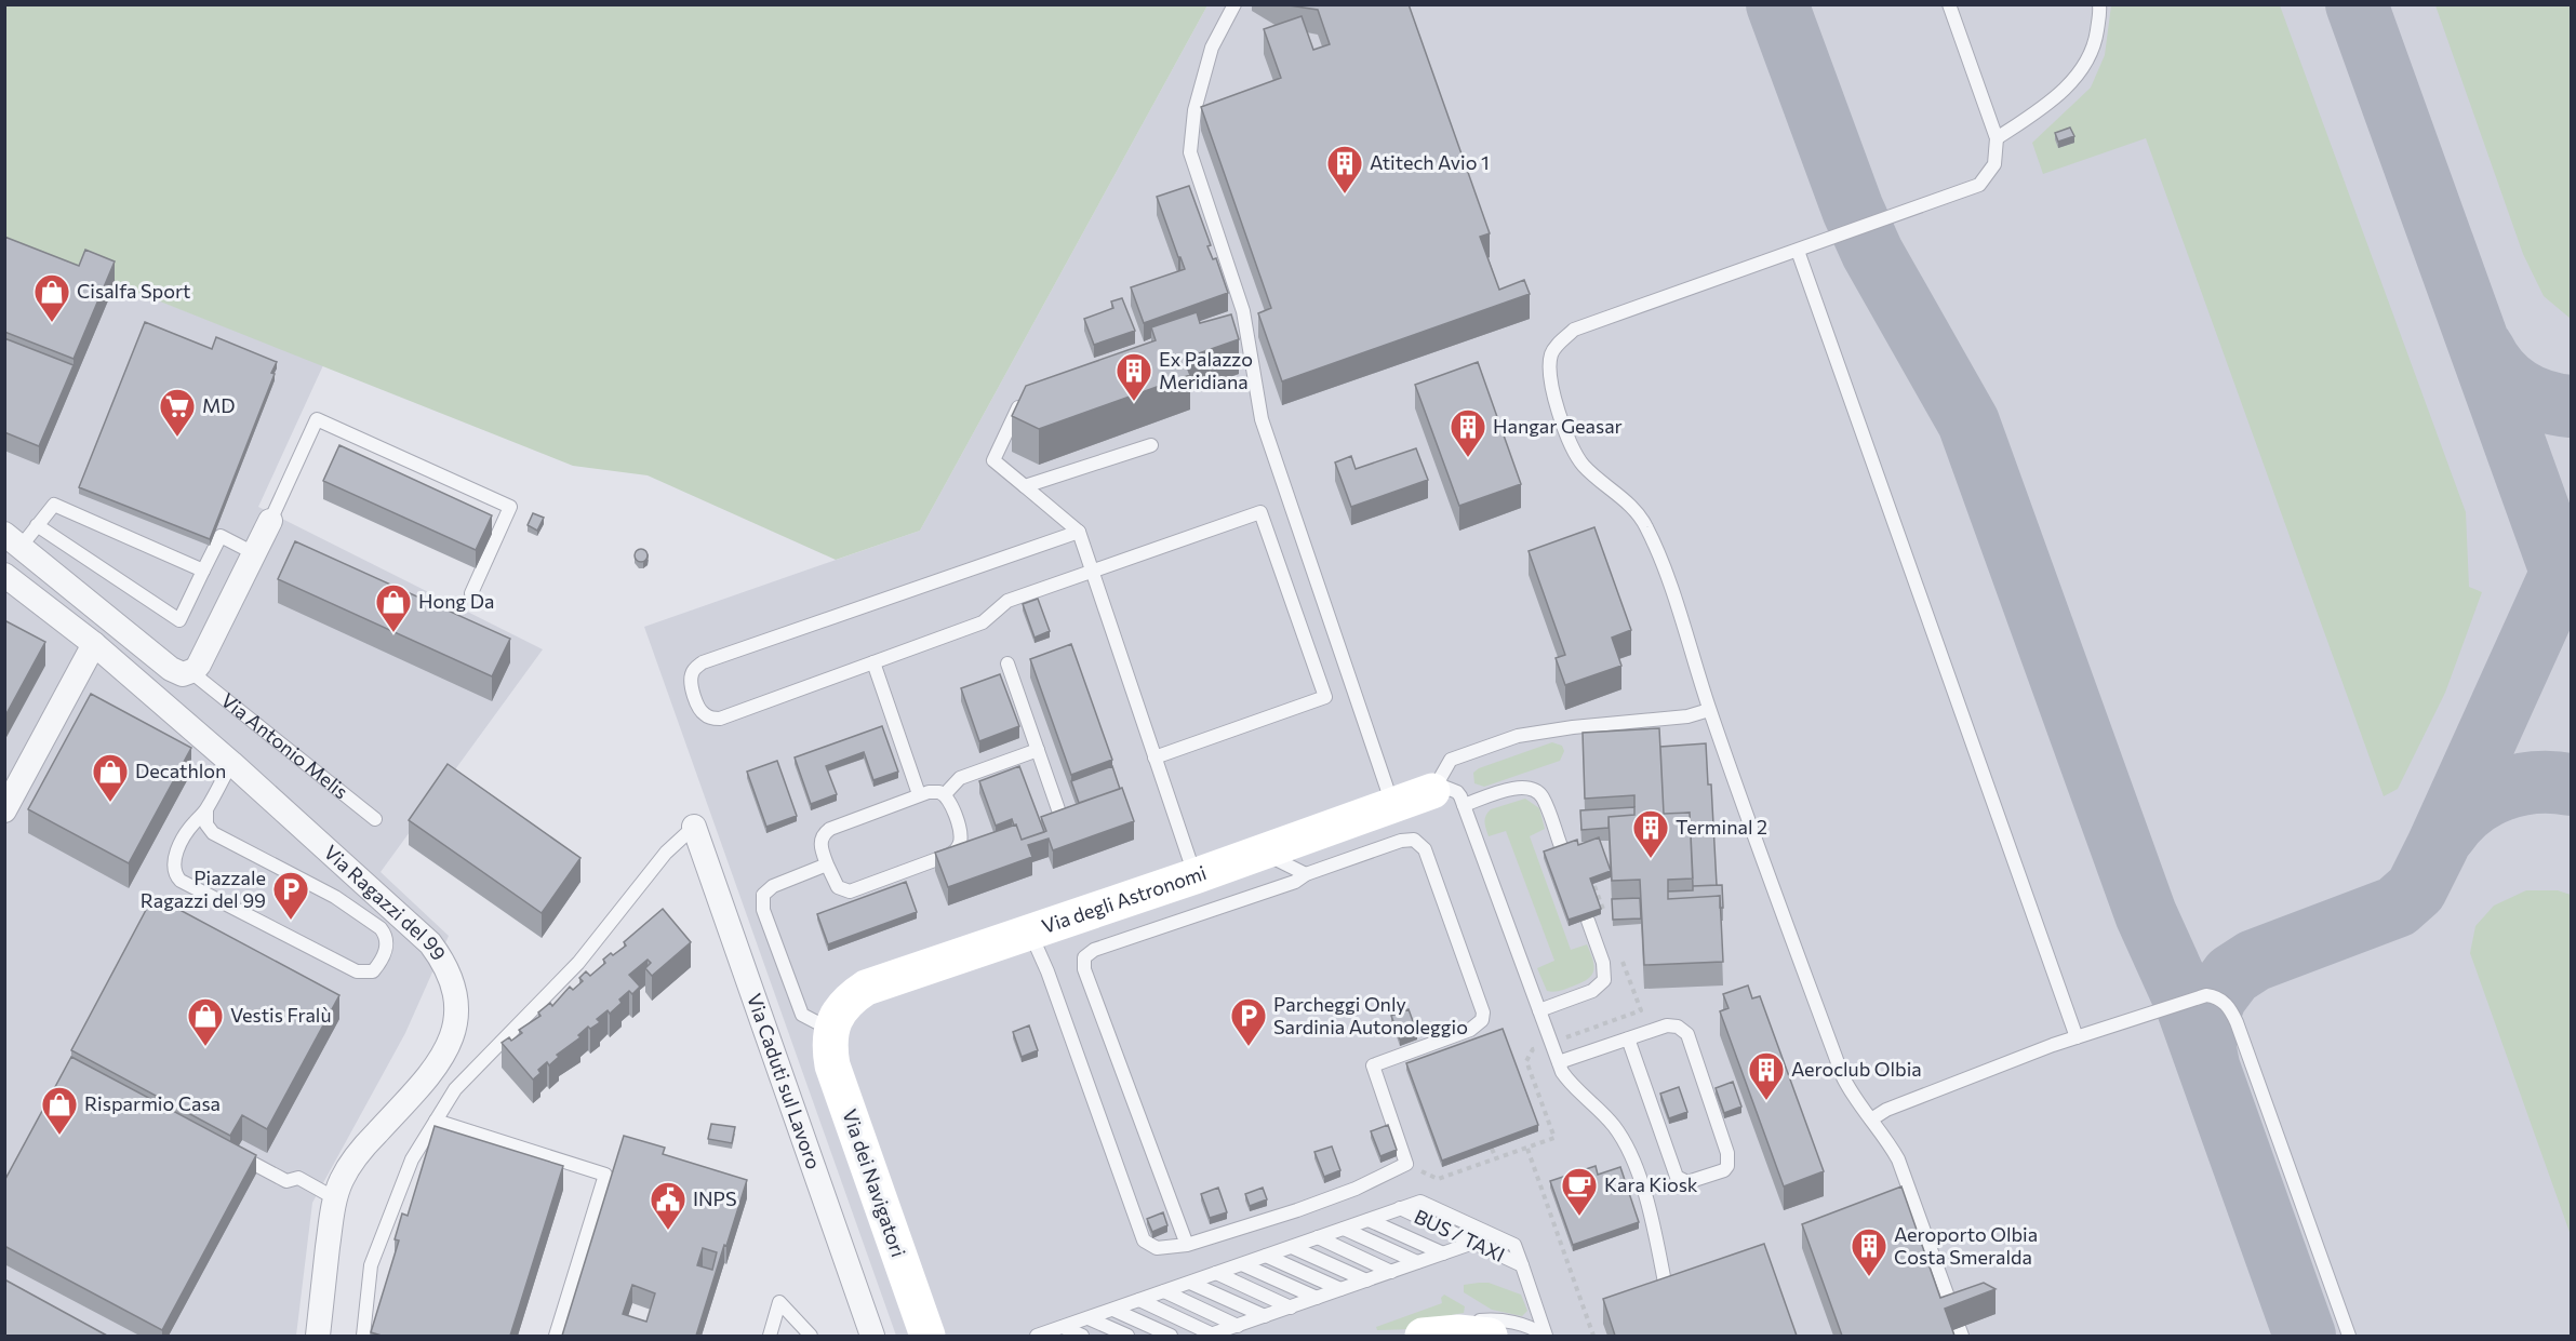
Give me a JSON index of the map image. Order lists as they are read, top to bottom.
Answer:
{
  "streets": {
    "street": [
      "Via Antonio Melis",
      "Via degli Astronomi",
      "Via Ragazzi del 99",
      "Via Caduti sul Lavoro",
      "Via dei Navigatori"
    ],
    "lane": ["BUS / TAXI"]
  },
  "crossings": [
    ["Via degli Astronomi", "Via dei Navigatori"]
  ],
  "places": {
    "building": [
      "Atitech Avio 1",
      "Ex Palazzo Meridiana",
      "Hangar Geasar",
      "Terminal 2",
      "Aeroclub Olbia",
      "Aeroporto Olbia Costa Smeralda"
    ],
    "shop": [
      "Cisalfa Sport",
      "Hong Da",
      "Decathlon",
      "Vestis Fralù",
      "Risparmio Casa"
    ],
    "supermarket": ["MD"],
    "parking": ["Piazzale Ragazzi del 99", "Parcheggi Only Sardinia Autonoleggio"],
    "cafe": ["Kara Kiosk"],
    "public building": ["INPS"]
  }
}
